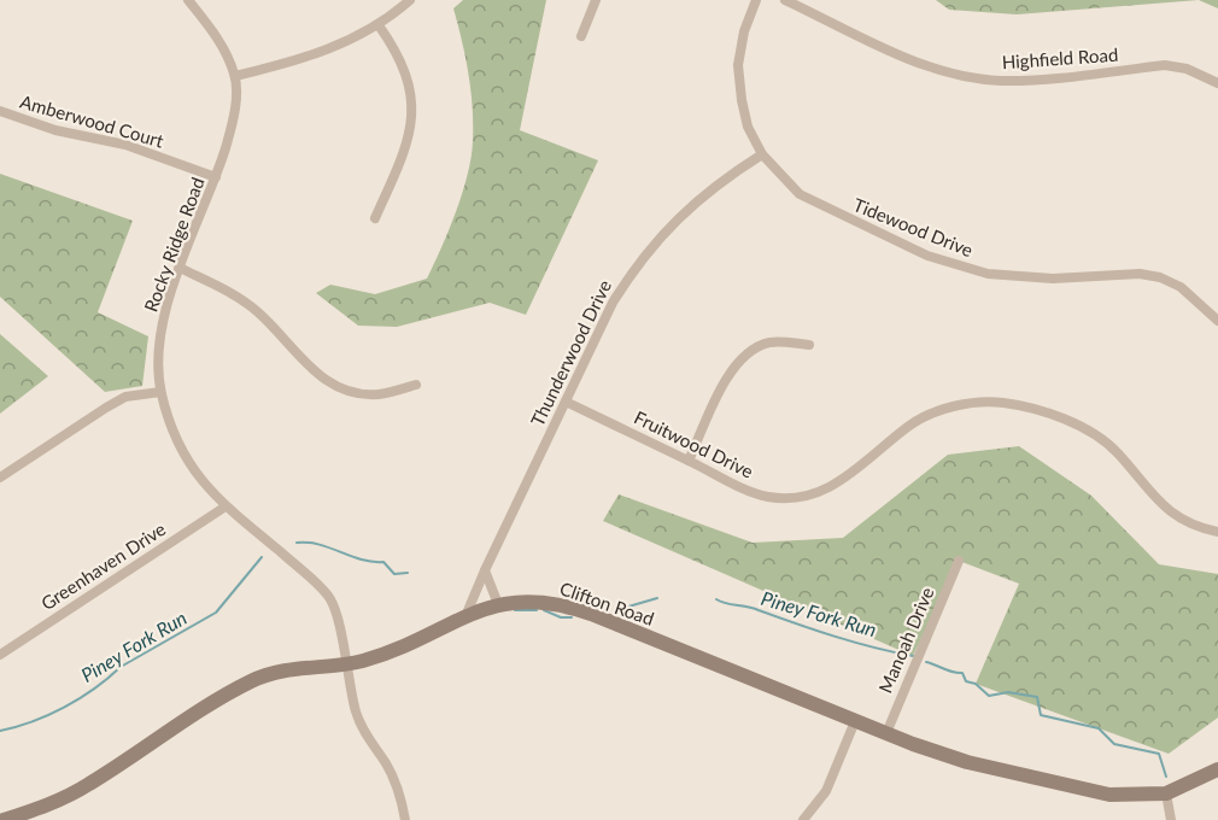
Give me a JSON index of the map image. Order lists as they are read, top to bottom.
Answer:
{
  "streets": {
    "main road": ["Clifton Road"],
    "street": [
      "Highfield Road",
      "Amberwood Court",
      "Tidewood Drive",
      "Rocky Ridge Road",
      "Thunderwood Drive",
      "Fruitwood Drive",
      "Greenhaven Drive",
      "Manoah Drive"
    ]
  },
  "crossings": [
    ["Amberwood Court", "Rocky Ridge Road"],
    ["Tidewood Drive", "Thunderwood Drive"],
    ["Rocky Ridge Road", "Greenhaven Drive"],
    ["Rocky Ridge Road", "Clifton Road"],
    ["Thunderwood Drive", "Fruitwood Drive"],
    ["Thunderwood Drive", "Clifton Road"],
    ["Clifton Road", "Manoah Drive"]
  ],
  "water": ["Piney Fork Run"]
}
